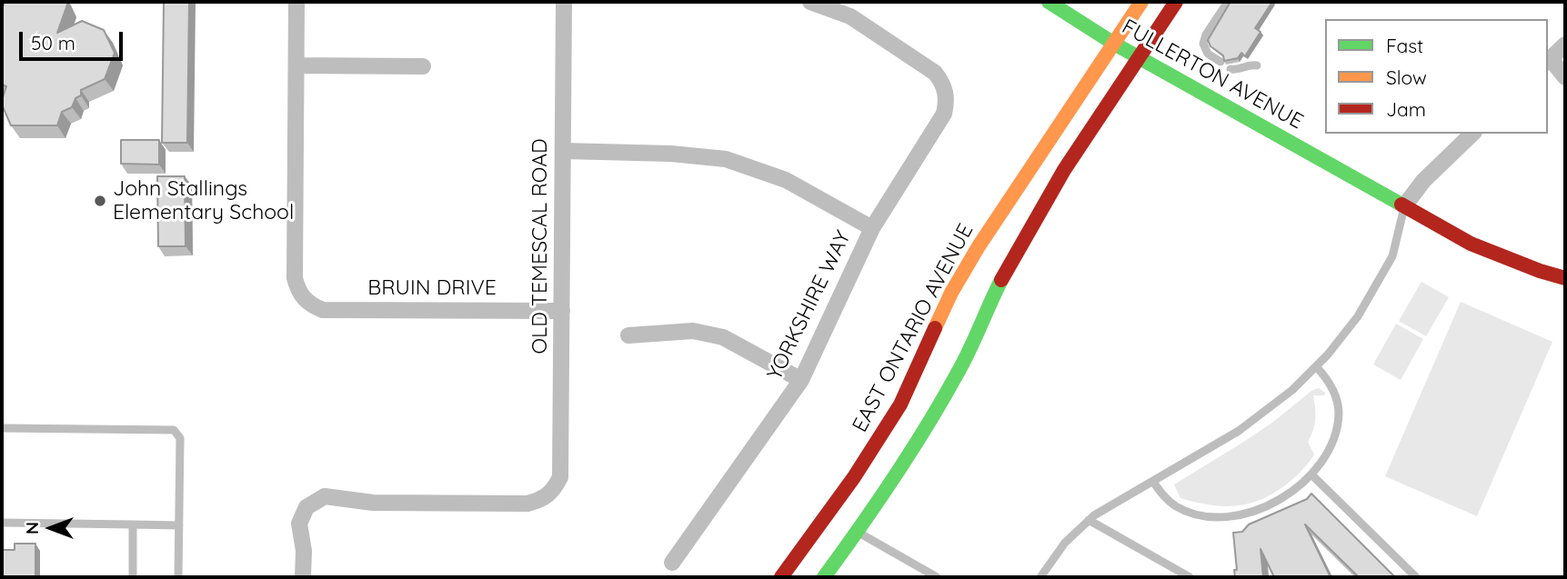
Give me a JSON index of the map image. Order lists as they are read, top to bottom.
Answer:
{
  "streets": {
    "main road": ["FULLERTON AVENUE", "EAST ONTARIO AVENUE"],
    "street": ["OLD TEMESCAL ROAD", "BRUIN DRIVE", "YORKSHIRE WAY"]
  },
  "crossings": [
    ["FULLERTON AVENUE", "EAST ONTARIO AVENUE"],
    ["OLD TEMESCAL ROAD", "BRUIN DRIVE"]
  ],
  "places": ["John Stallings Elementary School"],
  "legend": ["Fast", "Slow", "Jam"],
  "scale_bar": "50 m",
  "north": "left"
}
